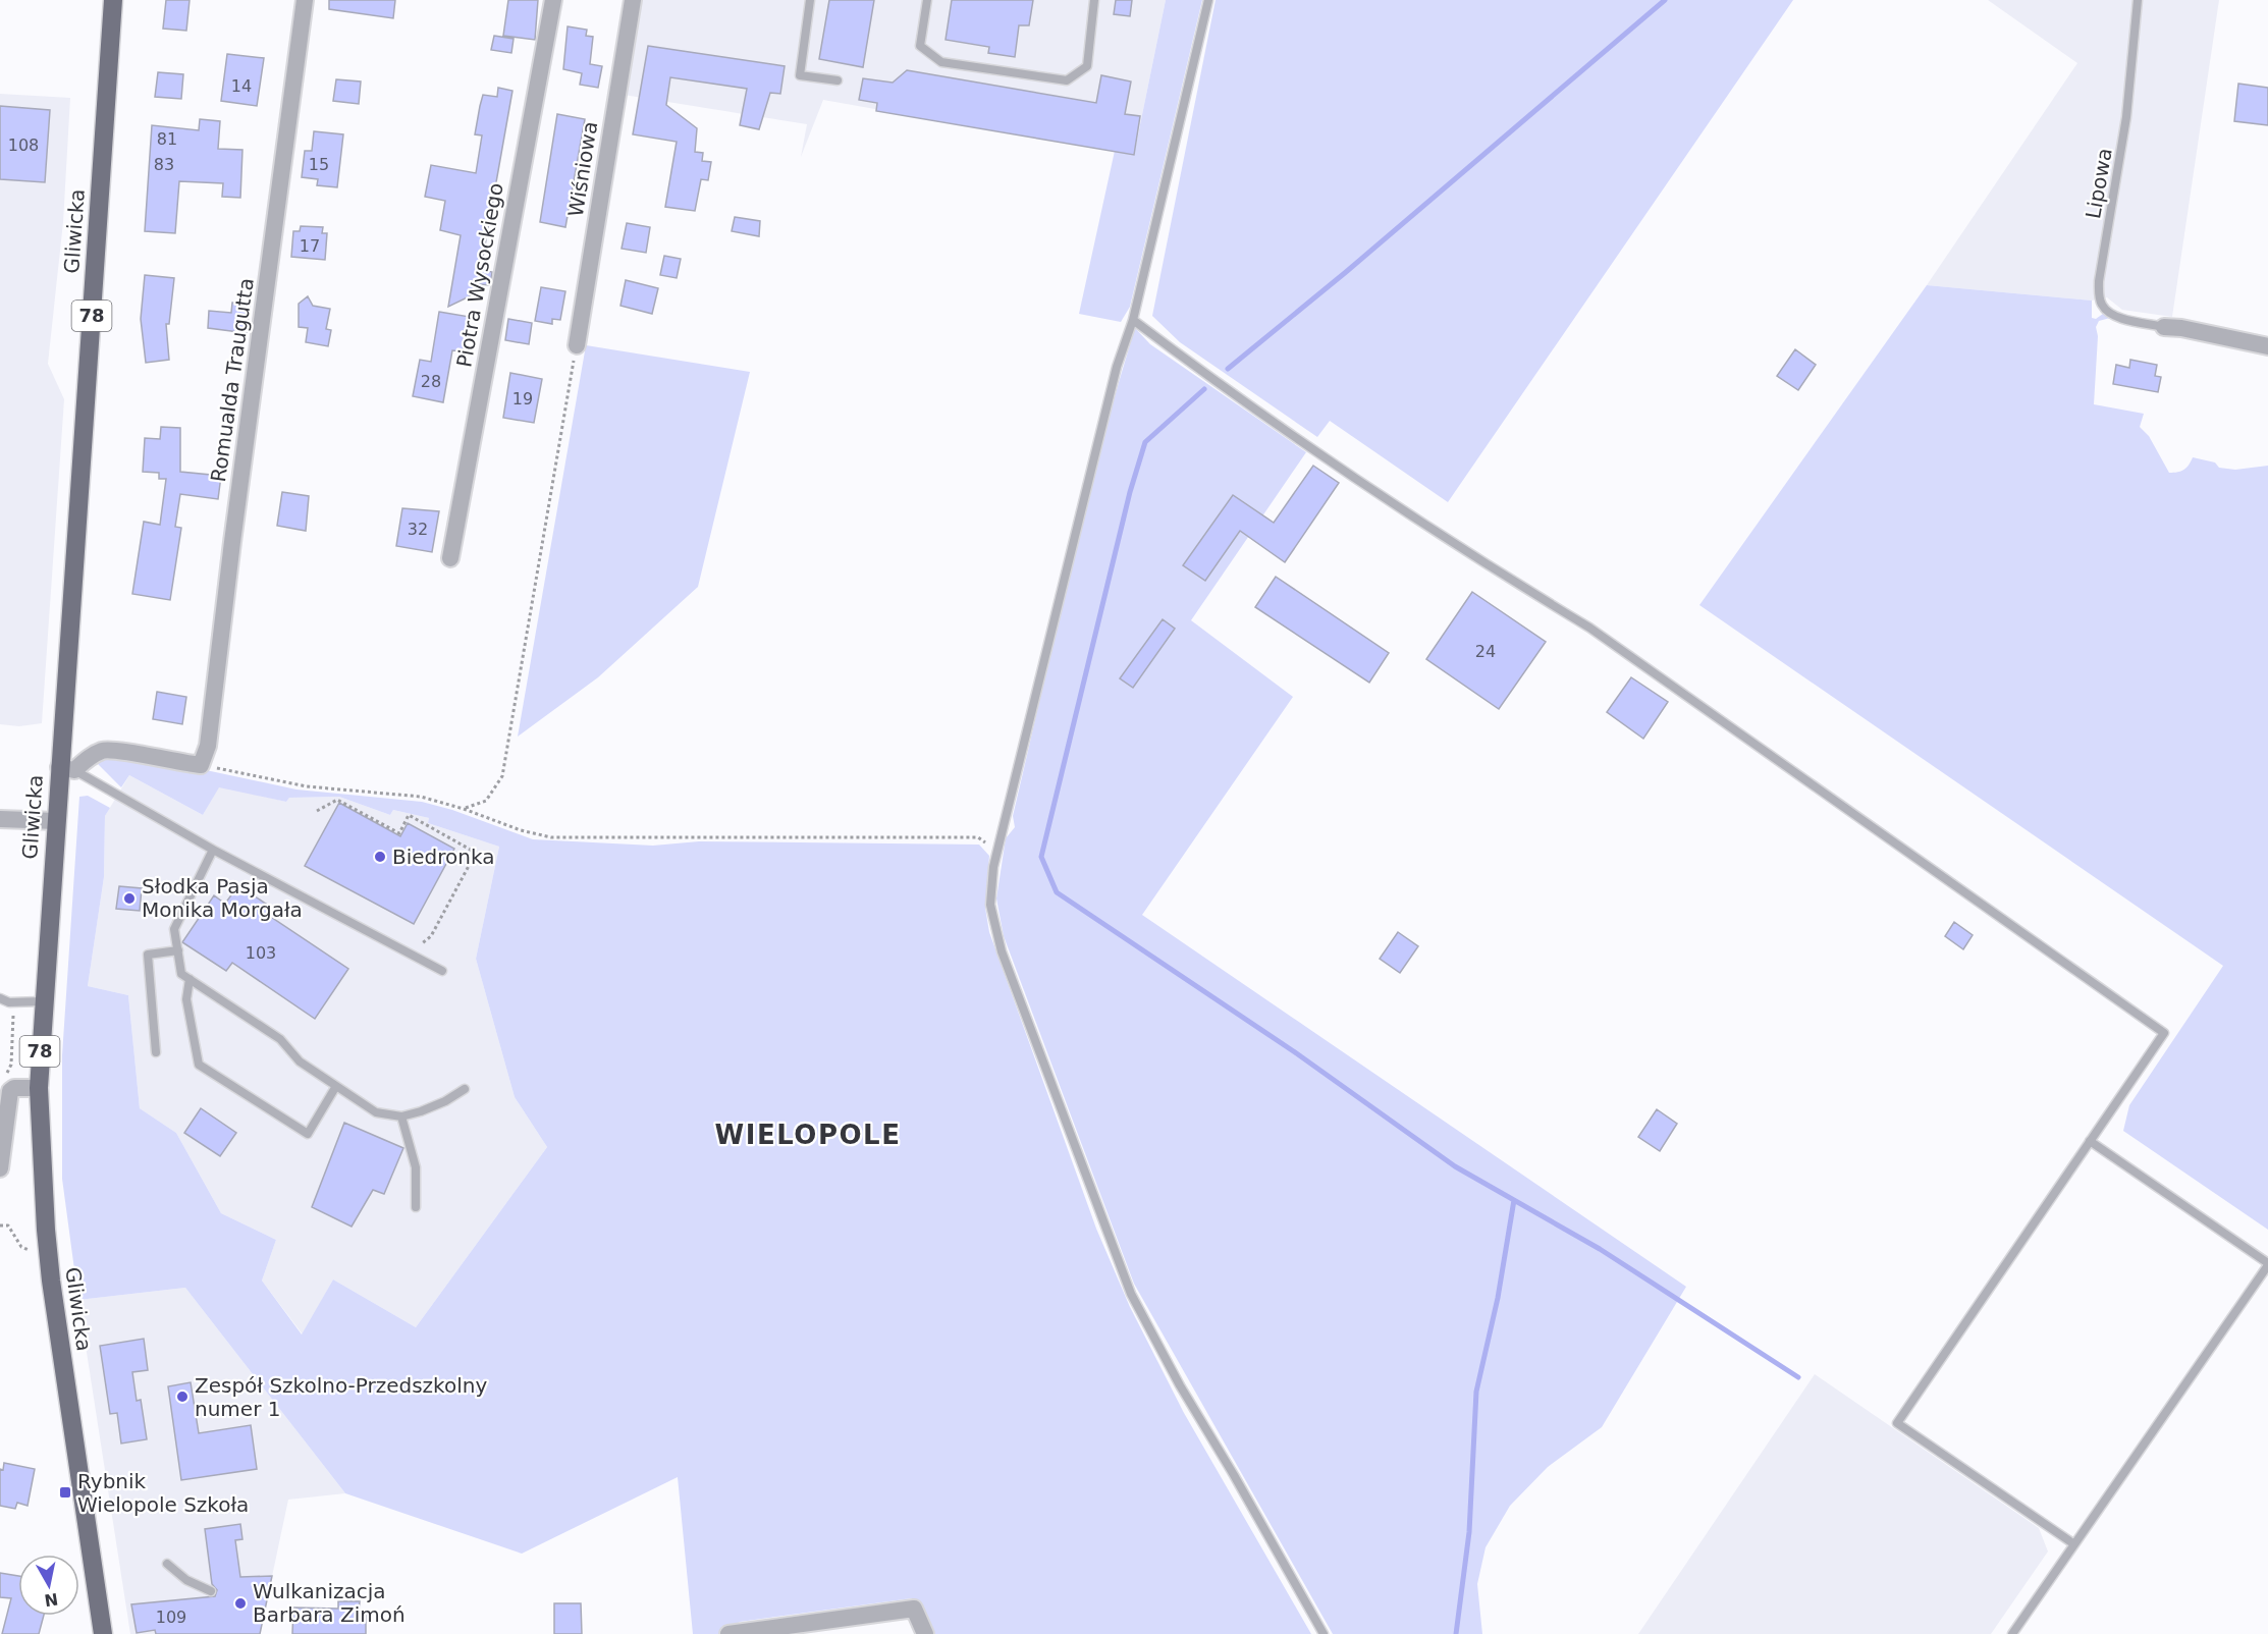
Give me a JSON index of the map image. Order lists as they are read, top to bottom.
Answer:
{
  "streets": {
    "main road": ["Gliwicka", "78"],
    "street": ["Wiśniowa", "Piotra Wysockiego", "Romualda Traugutta"],
    "lane": ["Lipowa"]
  },
  "districts": ["WIELOPOLE"],
  "places": {
    "other": [
      "Biedronka",
      "Słodka Pasja Monika Morgała",
      "Zespół Szkolno-Przedszkolny numer 1",
      "Wulkanizacja Barbara Zimoń"
    ],
    "transit": ["Rybnik Wielopole Szkoła"]
  },
  "house_numbers": [
    "14",
    "81",
    "108",
    "83",
    "15",
    "17",
    "28",
    "19",
    "32",
    "24",
    "103",
    "109"
  ],
  "north": "bottom"
}
